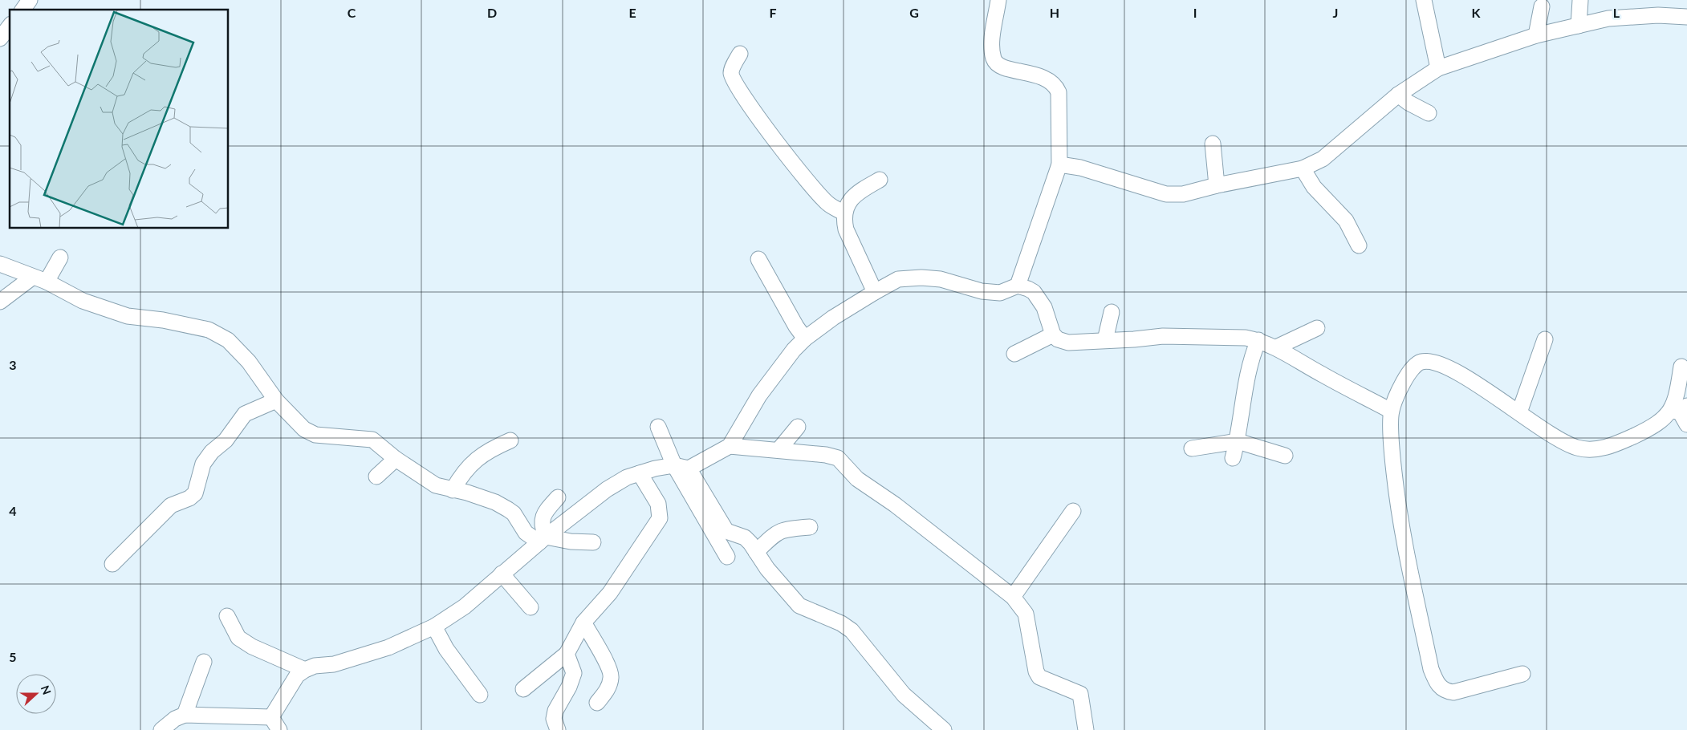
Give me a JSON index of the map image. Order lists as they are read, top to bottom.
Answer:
{
  "north": "right",
  "grid": {
    "columns": [
      "C",
      "D",
      "E",
      "F",
      "G",
      "H",
      "I",
      "J",
      "K",
      "L"
    ],
    "rows": ["3", "4", "5"]
  }
}
